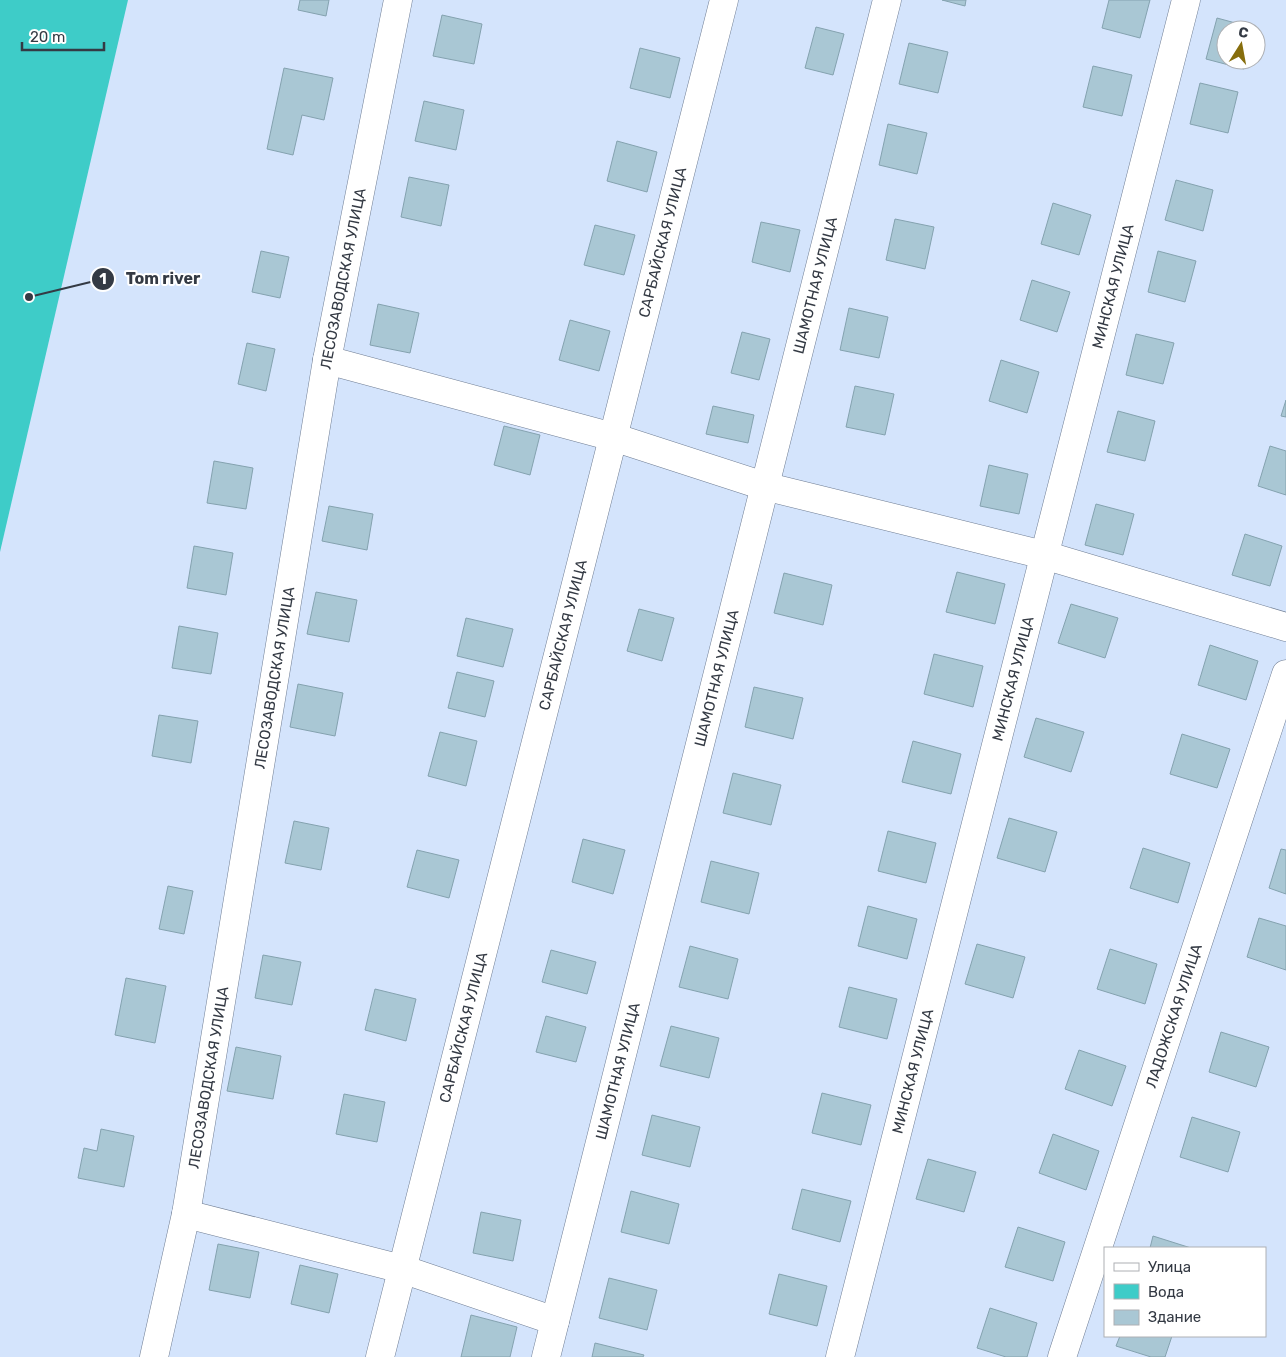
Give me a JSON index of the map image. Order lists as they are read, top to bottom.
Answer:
{
  "streets": {
    "street": [
      "САРБАЙСКАЯ УЛИЦА",
      "ЛЕСОЗАВОДСКАЯ УЛИЦА",
      "ШАМОТНАЯ УЛИЦА",
      "МИНСКАЯ УЛИЦА",
      "ЛАДОЖСКАЯ УЛИЦА"
    ]
  },
  "places": ["Tom river"],
  "legend": ["Улица", "Вода", "Здание"],
  "scale_bar": "20 m",
  "north": "top"
}
